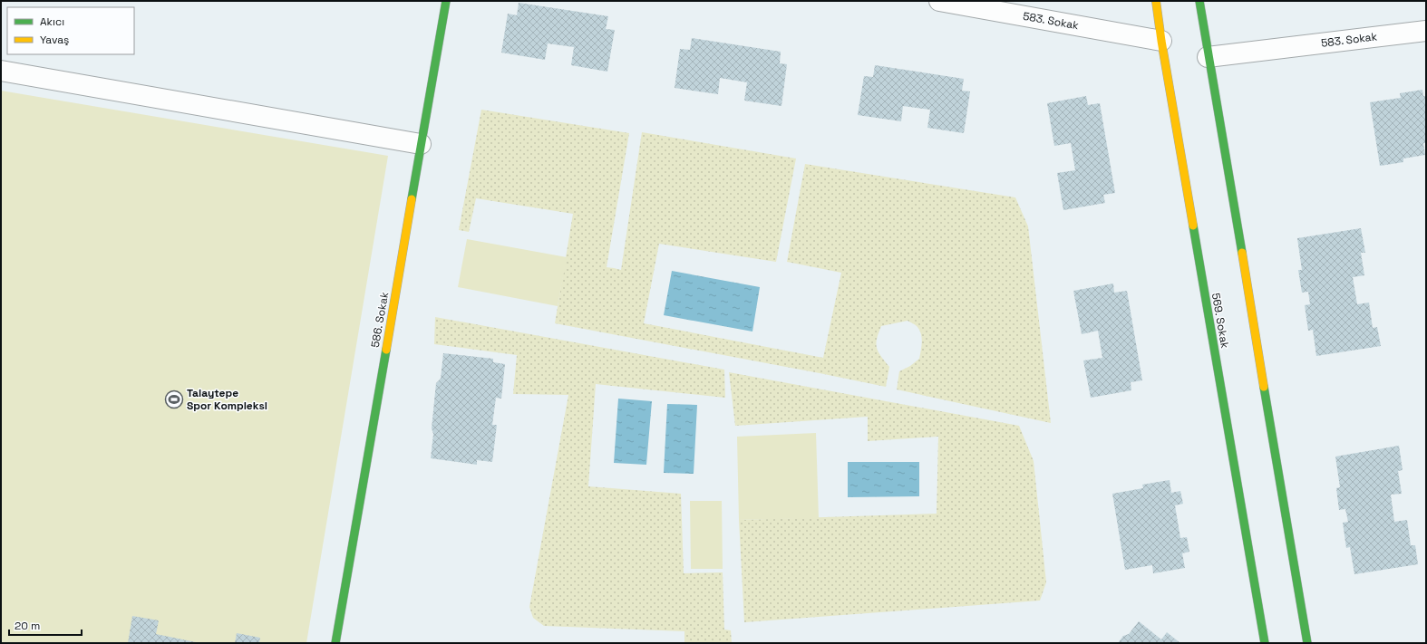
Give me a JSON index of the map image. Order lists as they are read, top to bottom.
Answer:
{
  "streets": {
    "street": ["583. Sokak", "586. Sokak", "569. Sokak"]
  },
  "crossings": [
    ["583. Sokak", "569. Sokak"]
  ],
  "places": {
    "sports": ["Talaytepe Spor Kompleksi"]
  },
  "legend": ["Akıcı", "Yavaş"],
  "scale_bar": "20 m"
}
